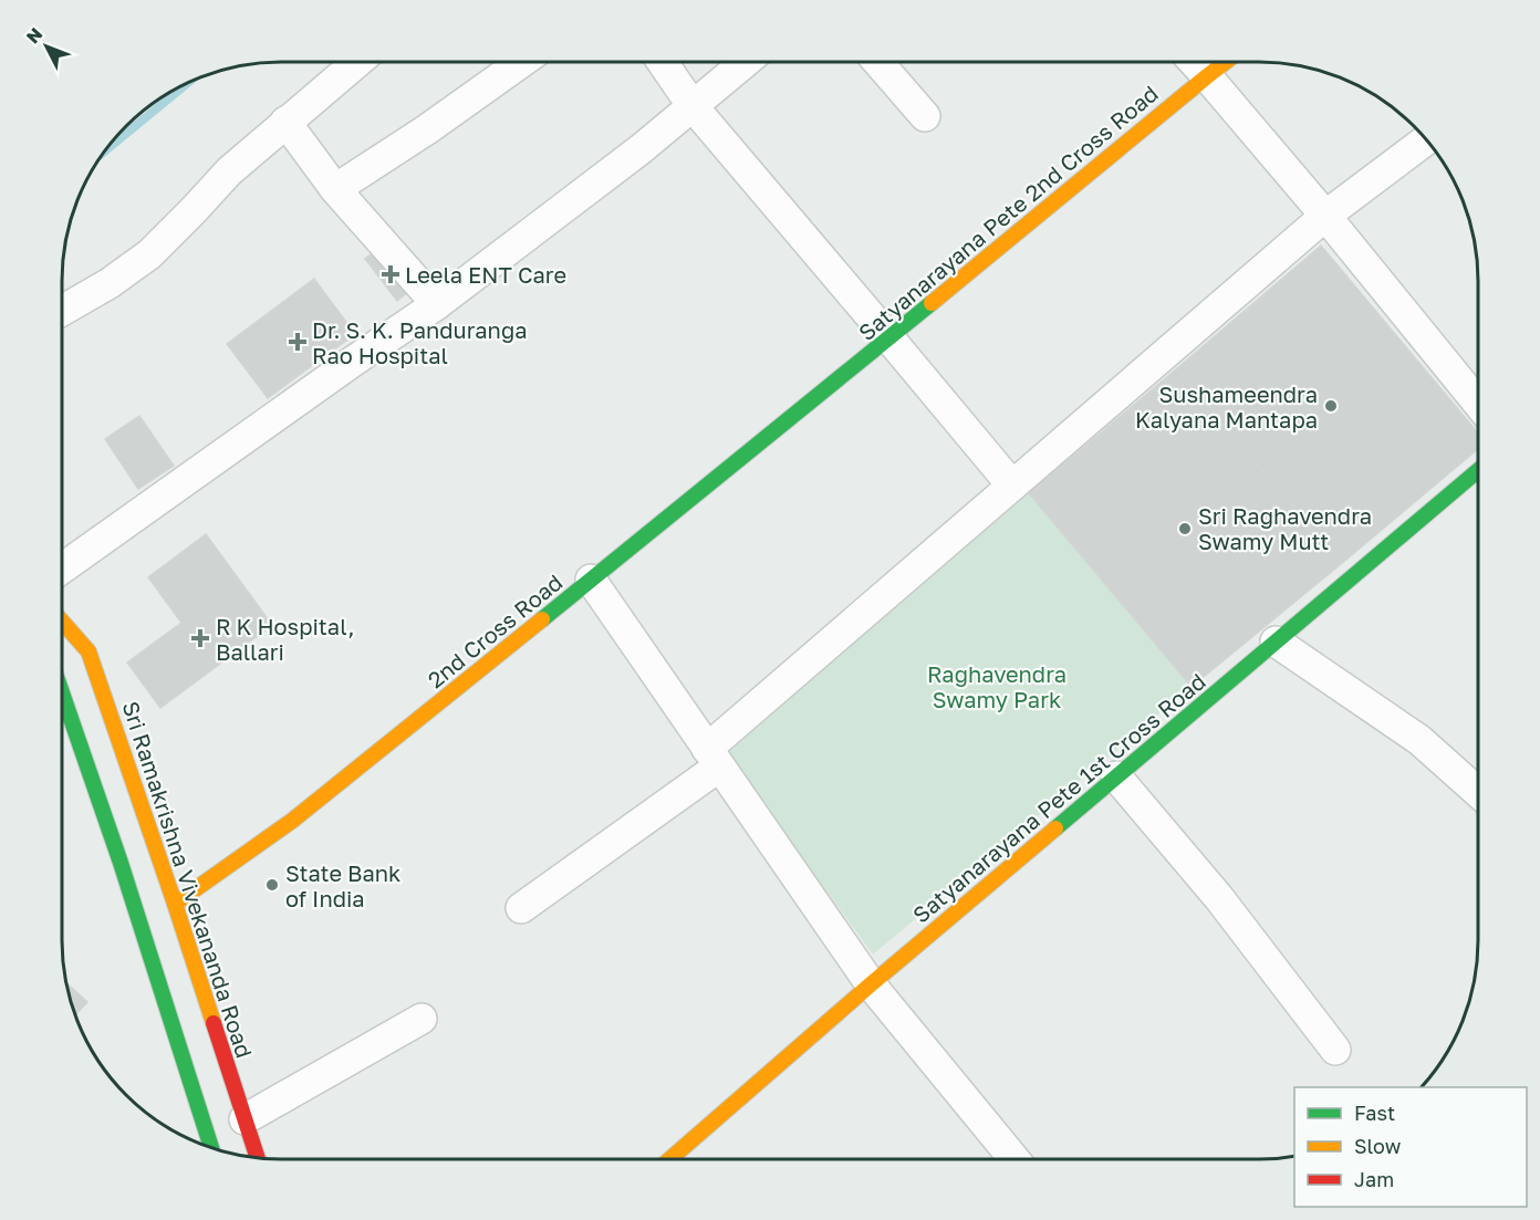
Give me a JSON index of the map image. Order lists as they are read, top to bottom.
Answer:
{
  "streets": {
    "street": [
      "Satyanarayana Pete 2nd Cross Road",
      "2nd Cross Road",
      "Satyanarayana Pete 1st Cross Road",
      "Sri Ramakrishna Vivekananda Road"
    ]
  },
  "crossings": [
    ["Satyanarayana Pete 2nd Cross Road", "2nd Cross Road"],
    ["2nd Cross Road", "Sri Ramakrishna Vivekananda Road"]
  ],
  "parks": ["Raghavendra Swamy Park"],
  "places": {
    "health": ["Leela ENT Care", "Dr. S. K. Panduranga Rao Hospital", "R K Hospital, Ballari"],
    "other": ["Sushameendra Kalyana Mantapa", "Sri Raghavendra Swamy Mutt", "State Bank of India"]
  },
  "legend": ["Fast", "Slow", "Jam"],
  "north": "top left"
}
